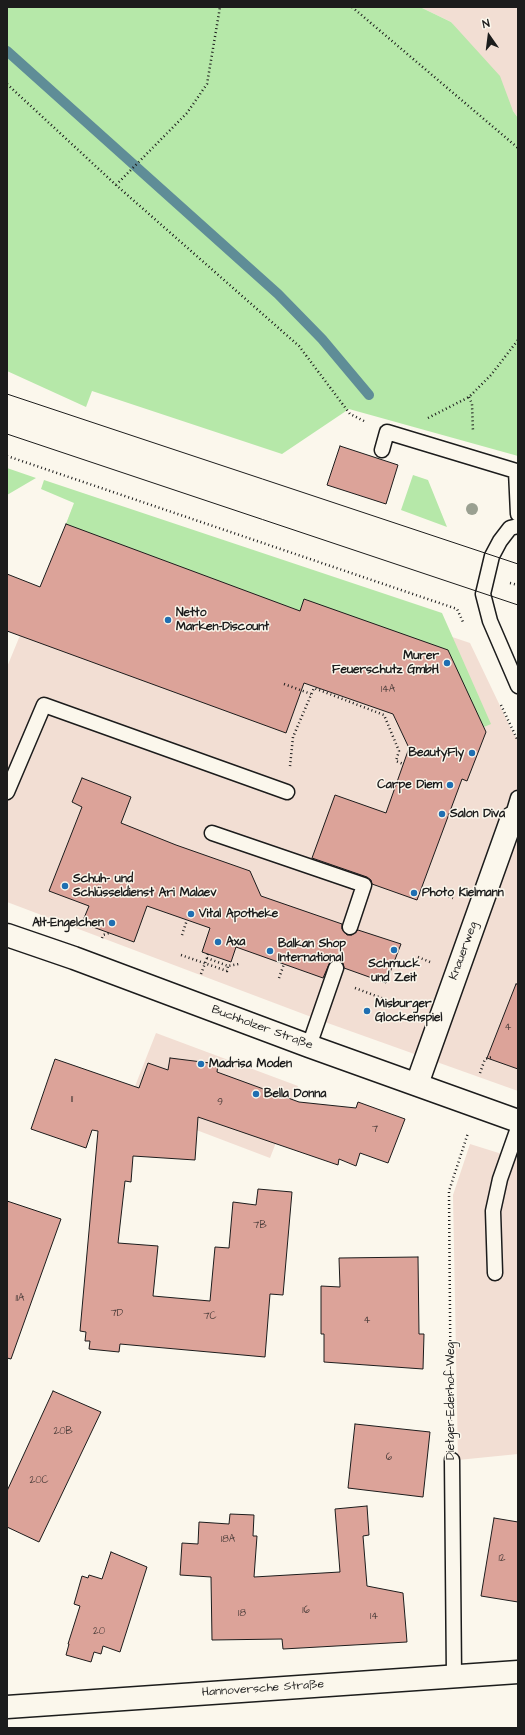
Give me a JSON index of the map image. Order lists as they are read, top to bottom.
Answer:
{
  "streets": {
    "main road": ["Knauerweg", "Buchholzer Straße", "Hannoversche Straße"],
    "lane": ["Dietger-Ederhof-Weg"]
  },
  "crossings": [
    ["Knauerweg", "Buchholzer Straße"],
    ["Dietger-Ederhof-Weg", "Hannoversche Straße"]
  ],
  "places": [
    "Netto Marken-Discount",
    "Murer Feuerschutz GmbH",
    "BeautyFly",
    "Carpe Diem",
    "Salon Diva",
    "Schuh- und Schlüsseldienst Ari Malaev",
    "Photo Kielmann",
    "Vital Apotheke",
    "Alt-Engelchen",
    "Axa",
    "Schmuck und Zeit",
    "Balkan Shop International",
    "Misburger Glockenspiel",
    "Madrisa Moden",
    "Bella Donna"
  ],
  "house_numbers": [
    "14A",
    "4",
    "11",
    "9",
    "7",
    "7B",
    "11A",
    "7D",
    "7C",
    "4",
    "20B",
    "6",
    "20C",
    "18A",
    "12",
    "16",
    "18",
    "14",
    "20"
  ],
  "north": "top"
}
